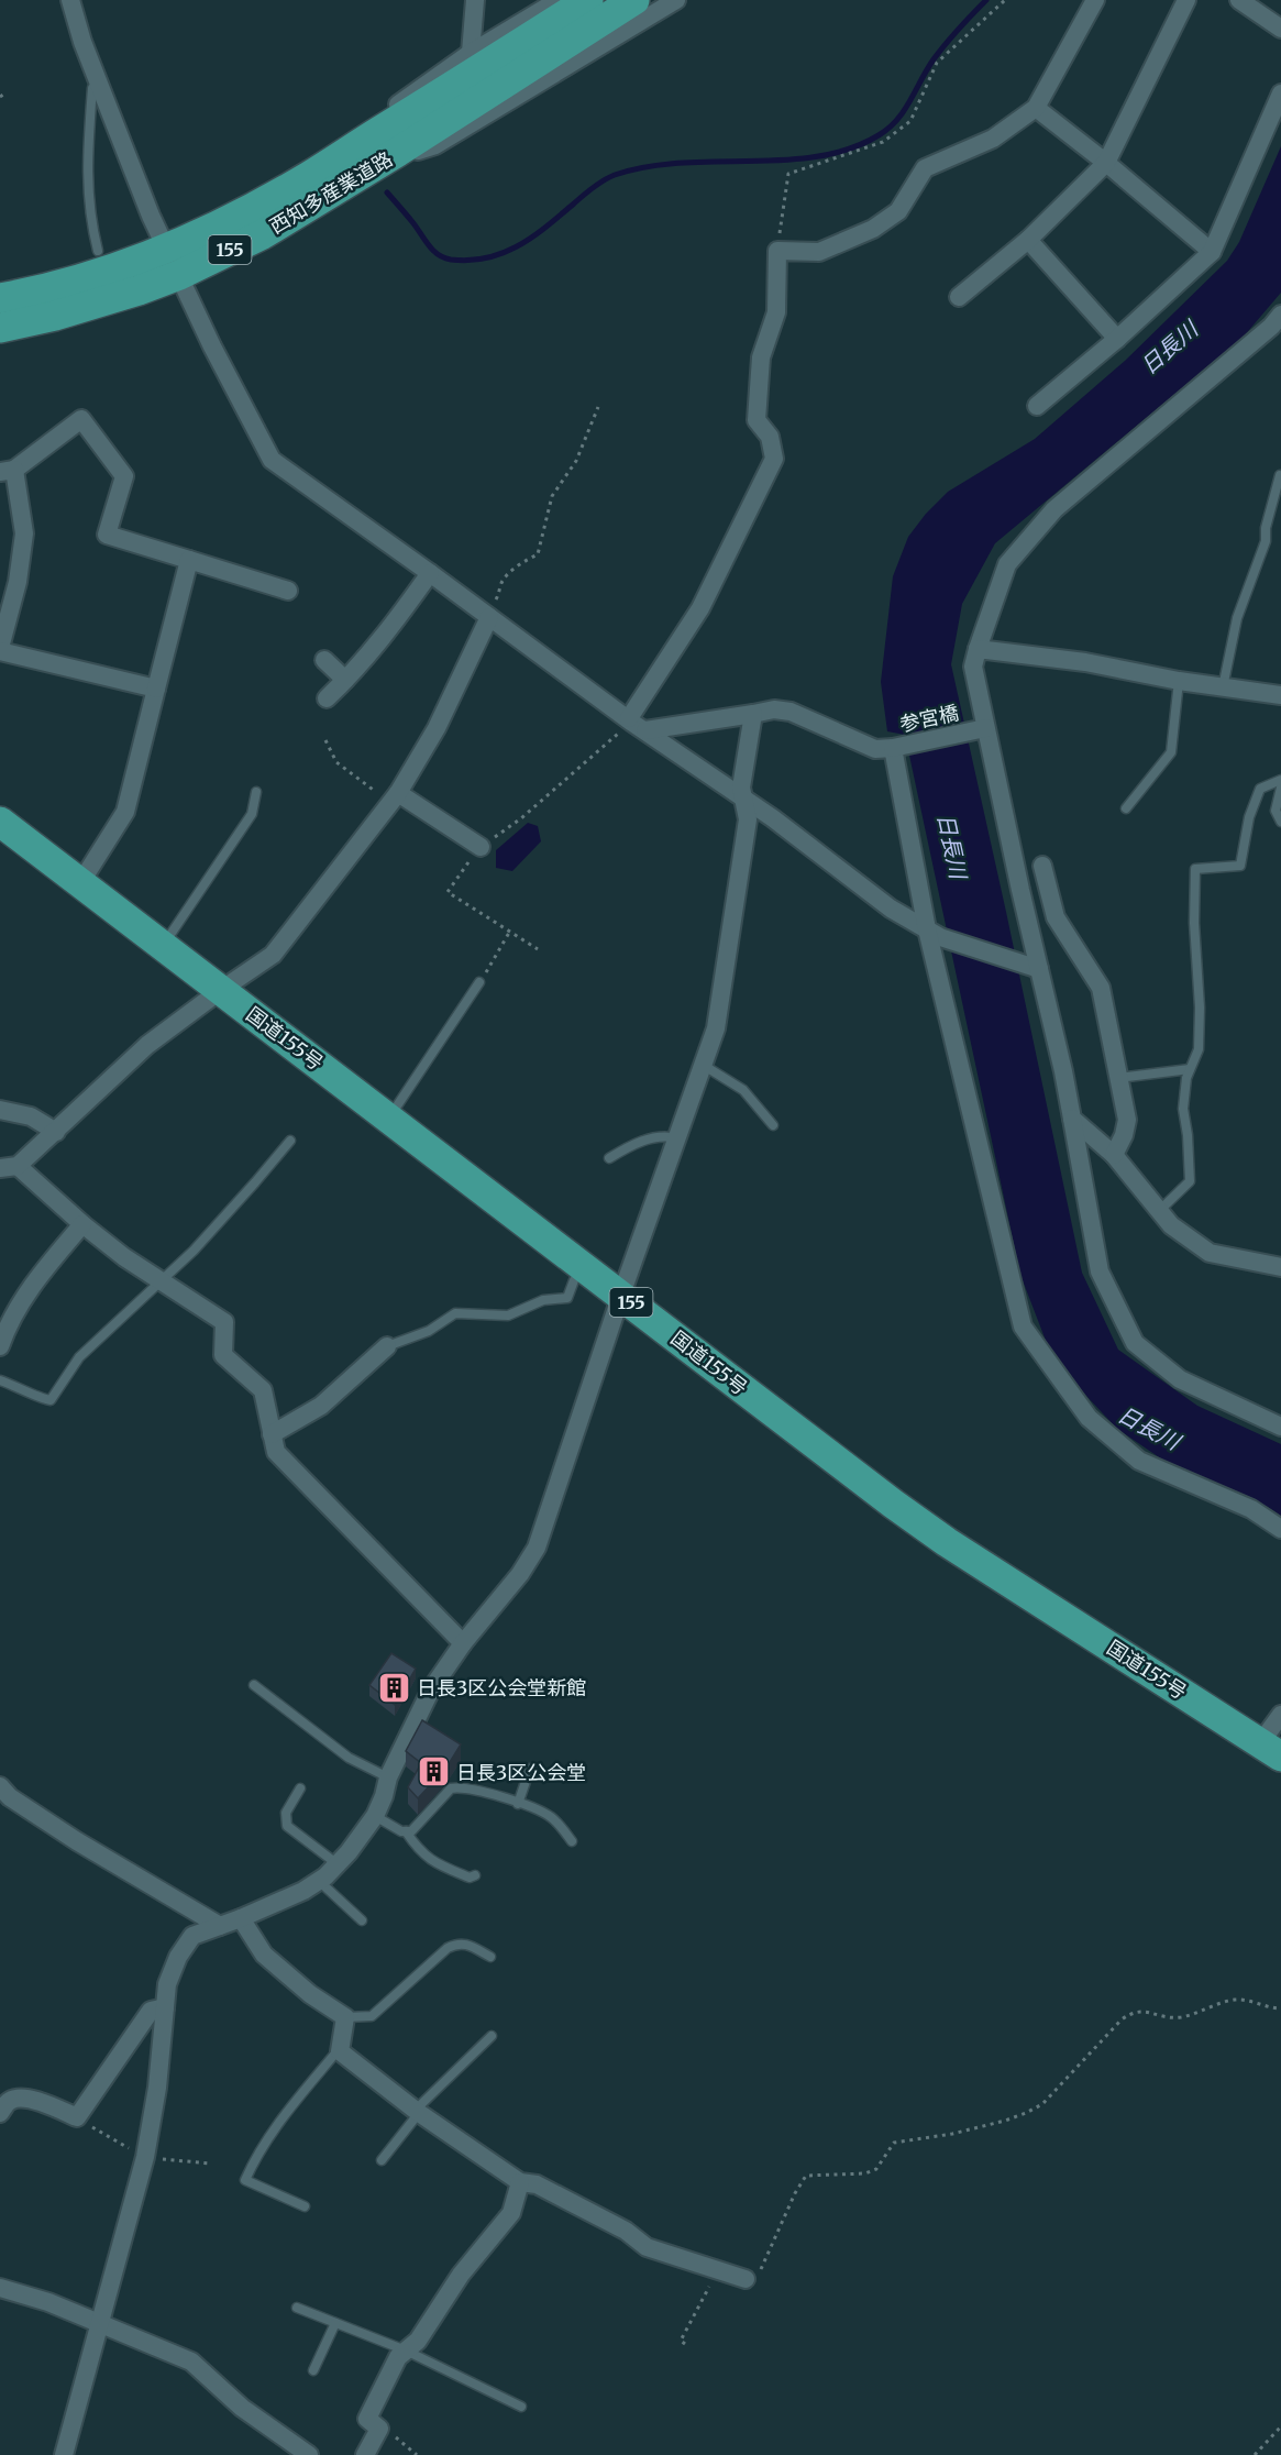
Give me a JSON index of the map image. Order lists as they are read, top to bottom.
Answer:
{
  "streets": {
    "highway": ["西知多産業道路", "155", "国道155号"],
    "street": ["参宮橋"]
  },
  "water": ["日長川"],
  "places": {
    "building": ["日長3区公会堂新館", "日長3区公会堂"]
  }
}
